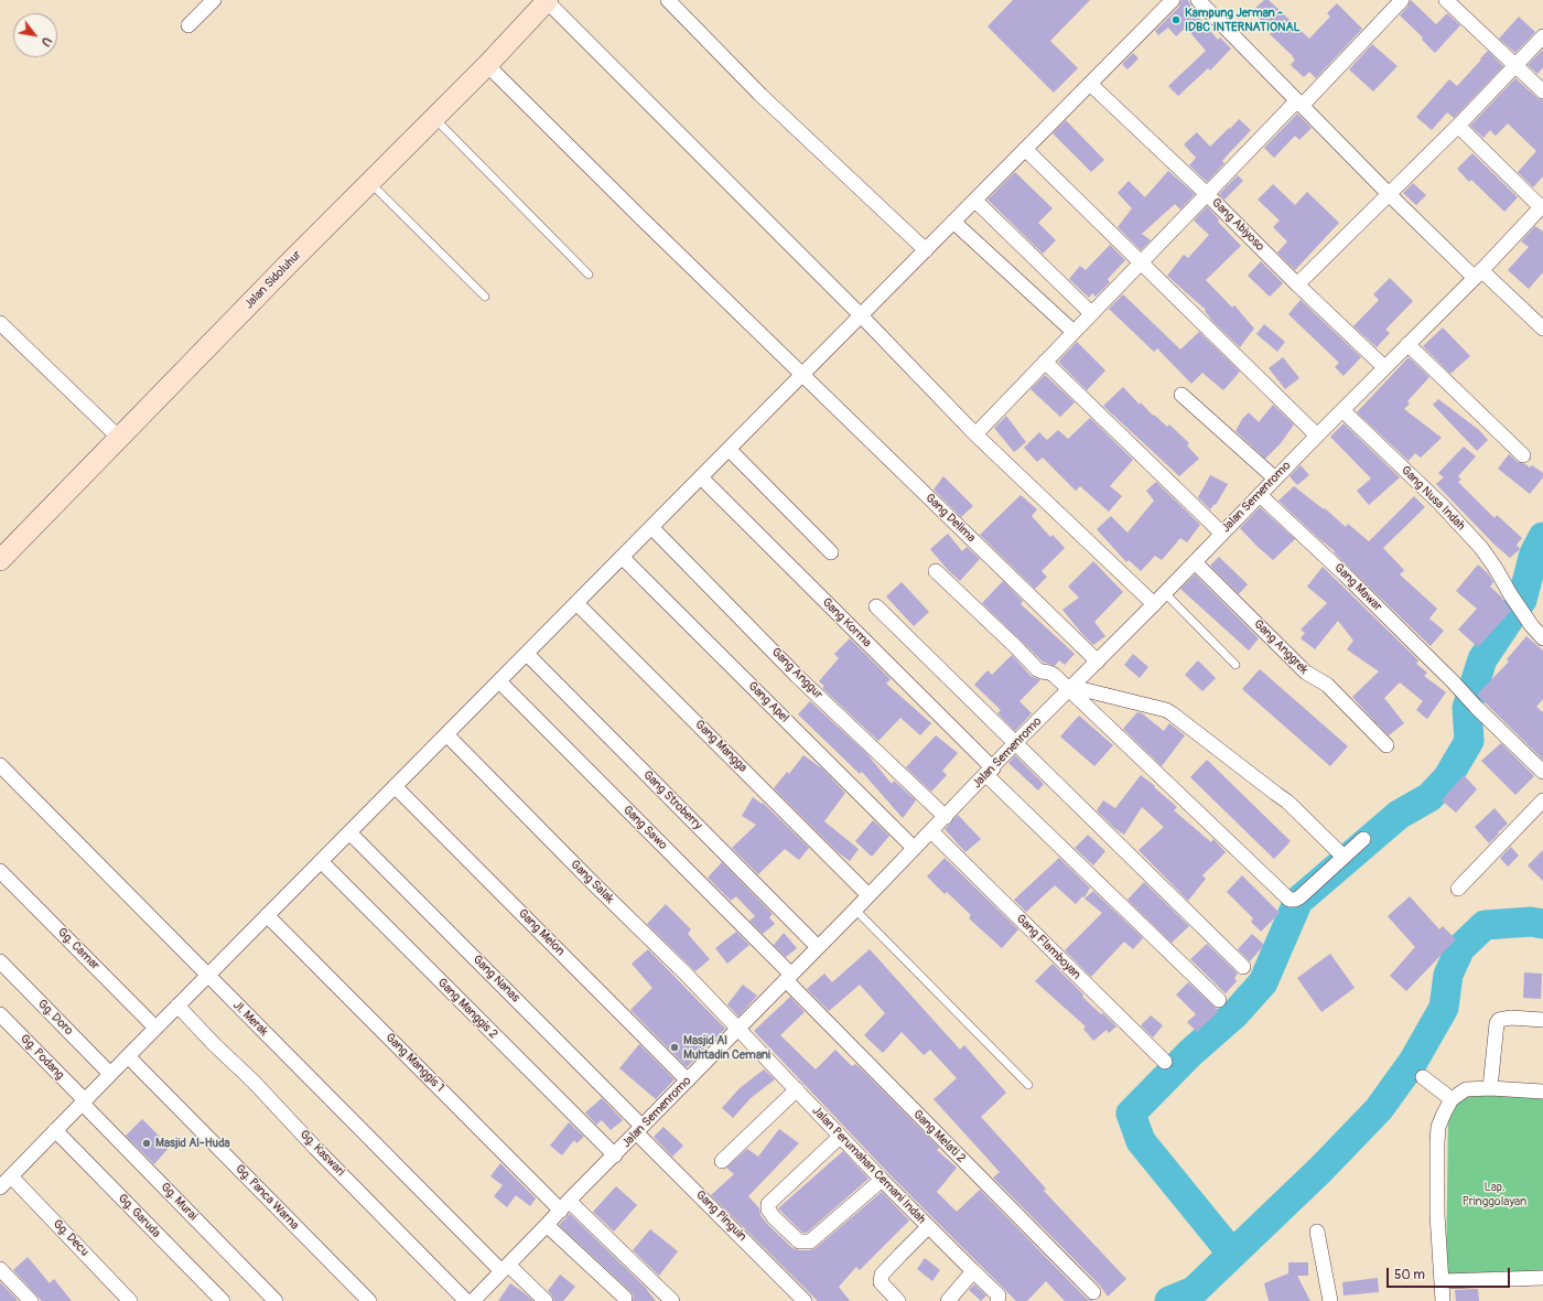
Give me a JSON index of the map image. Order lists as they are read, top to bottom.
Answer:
{
  "streets": {
    "main road": ["Jalan Sidoluhur"],
    "street": [
      "Gang Abiyoso",
      "Jalan Semenromo",
      "Gang Nusa Indah",
      "Gang Delima",
      "Gang Mawar",
      "Gang Korma",
      "Gang Anggrek",
      "Gang Anggur",
      "Gang Apel",
      "Gang Mangga",
      "Gang Stroberry",
      "Gang Sawo",
      "Gang Salak",
      "Gang Melon",
      "Gang Flamboyan",
      "Gg. Camar",
      "Gang Nanas",
      "Gang Manggis 2",
      "Gg. Doro",
      "Jl. Merak",
      "Gg. Podang",
      "Gang Manggis 1",
      "Gang Melati 2",
      "Gg. Kaswari",
      "Jalan Perumahan Cemani Indah",
      "Gg. Panca Warna",
      "Gg. Murai",
      "Gg. Garuda",
      "Gang Pinguin",
      "Gg. Decu"
    ]
  },
  "crossings": [
    ["Gang Abiyoso", "Jalan Semenromo"],
    ["Jalan Sidoluhur", "Gang Delima"],
    ["Jalan Semenromo", "Gang Nusa Indah"],
    ["Jalan Semenromo", "Gang Delima"],
    ["Jalan Semenromo", "Gang Mawar"],
    ["Jalan Semenromo", "Gang Korma"],
    ["Jalan Semenromo", "Gang Anggrek"],
    ["Jalan Semenromo", "Gang Anggur"],
    ["Jalan Semenromo", "Gang Apel"],
    ["Jalan Semenromo", "Gang Mangga"],
    ["Jalan Semenromo", "Gang Stroberry"],
    ["Jalan Semenromo", "Gang Sawo"],
    ["Jalan Semenromo", "Gang Salak"],
    ["Jalan Semenromo", "Gang Melon"],
    ["Jalan Semenromo", "Gang Flamboyan"],
    ["Jalan Semenromo", "Gang Nanas"],
    ["Jalan Semenromo", "Gang Manggis 2"],
    ["Jalan Semenromo", "Jl. Merak"],
    ["Jalan Semenromo", "Gang Manggis 1"],
    ["Jalan Semenromo", "Gang Melati 2"],
    ["Jalan Semenromo", "Jalan Perumahan Cemani Indah"],
    ["Jalan Semenromo", "Gang Pinguin"],
    ["Gang Sawo", "Gang Melati 2"],
    ["Gang Salak", "Jalan Perumahan Cemani Indah"],
    ["Gang Nanas", "Gang Pinguin"],
    ["Gg. Podang", "Gg. Murai"]
  ],
  "parks": ["Lap. Pringgolayan"],
  "places": ["Kampung Jerman - IDBC INTERNATIONAL", "Masjid Al Muhtadin Cemani", "Masjid Al-Huda"],
  "scale_bar": "50 m",
  "north": "bottom right"
}
